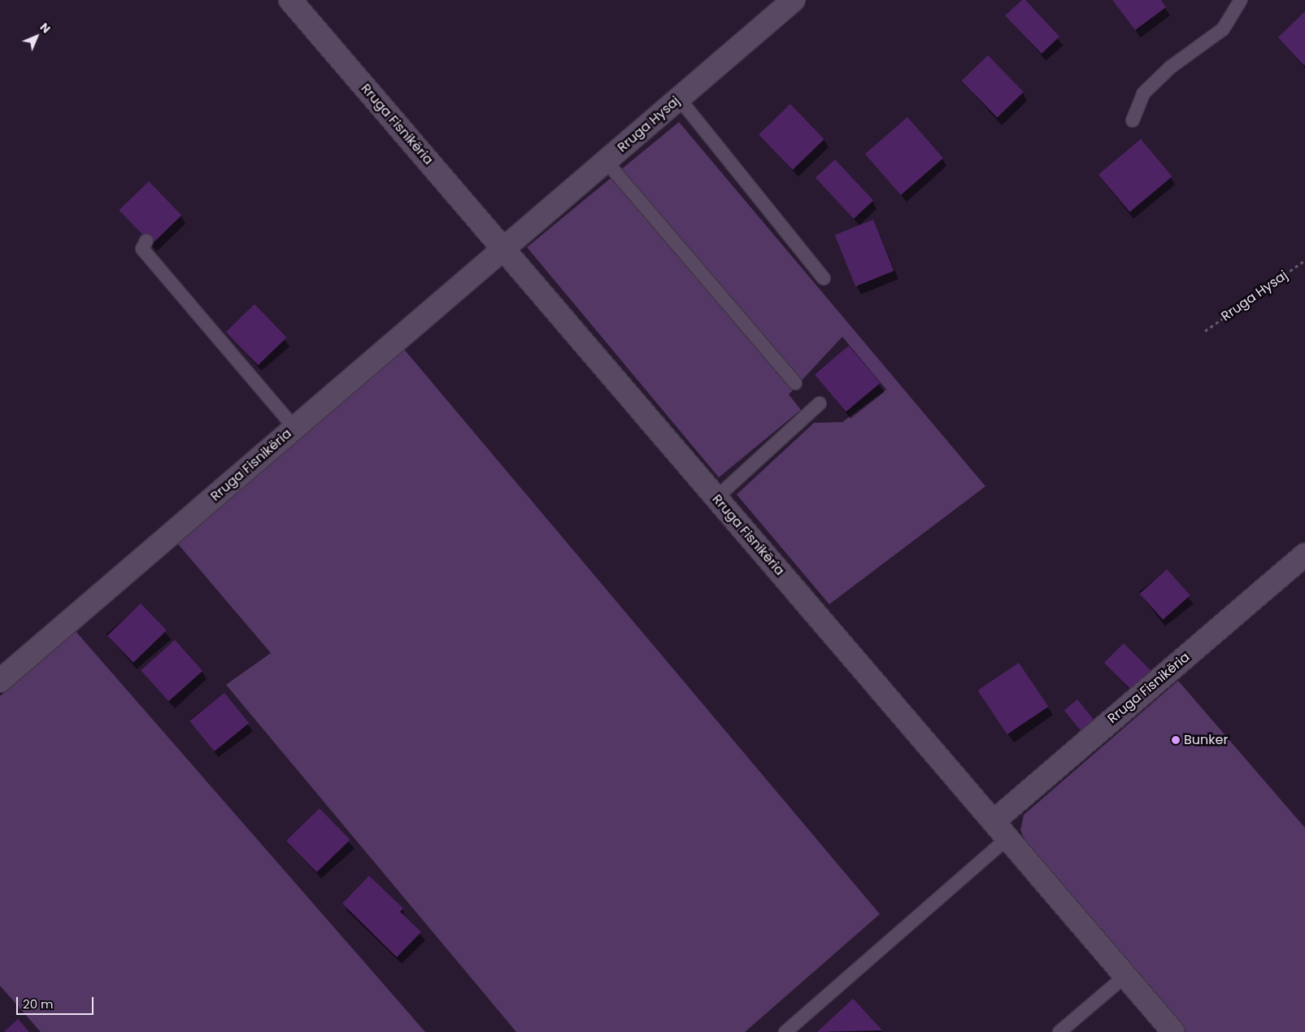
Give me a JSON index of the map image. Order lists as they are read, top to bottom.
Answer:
{
  "streets": {
    "street": ["Rruga Fisnikëria", "Rruga Hysaj"]
  },
  "crossings": [
    ["Rruga Fisnikëria", "Rruga Hysaj"]
  ],
  "places": ["Bunker"],
  "scale_bar": "20 m",
  "north": "top right"
}
